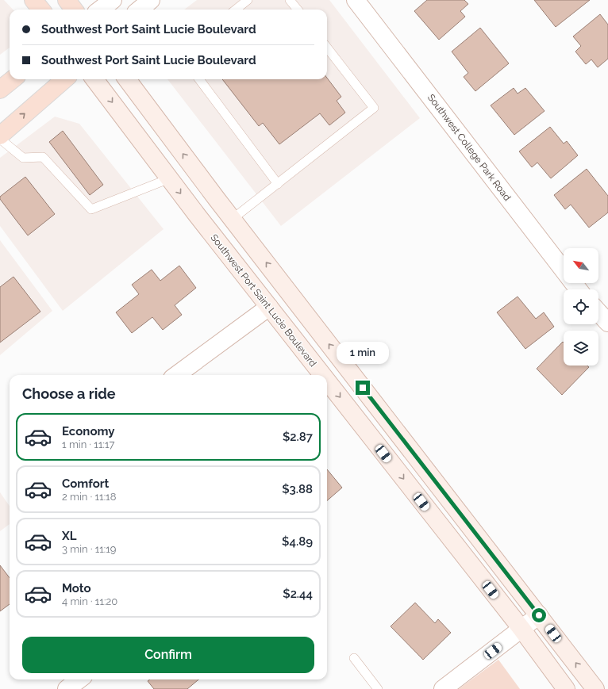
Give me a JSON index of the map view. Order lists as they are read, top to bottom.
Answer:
{
  "streets": {
    "main road": ["Southwest Port Saint Lucie Boulevard"],
    "street": ["Southwest College Park Road"]
  },
  "north": "top left",
  "page": {
    "banner": ["Southwest Port Saint Lucie Boulevard", "Southwest Port Saint Lucie Boulevard"],
    "bubble": "1 min",
    "heading": "Choose a ride",
    "list": [
      {
        "name": "Economy",
        "note": "1 min · 11:17",
        "value": "$2.87"
      },
      {
        "name": "Comfort",
        "note": "2 min · 11:18",
        "value": "$3.88"
      },
      {
        "name": "XL",
        "note": "3 min · 11:19",
        "value": "$4.89"
      },
      {
        "name": "Moto",
        "note": "4 min · 11:20",
        "value": "$2.44"
      }
    ],
    "buttons": "Confirm"
  }
}
